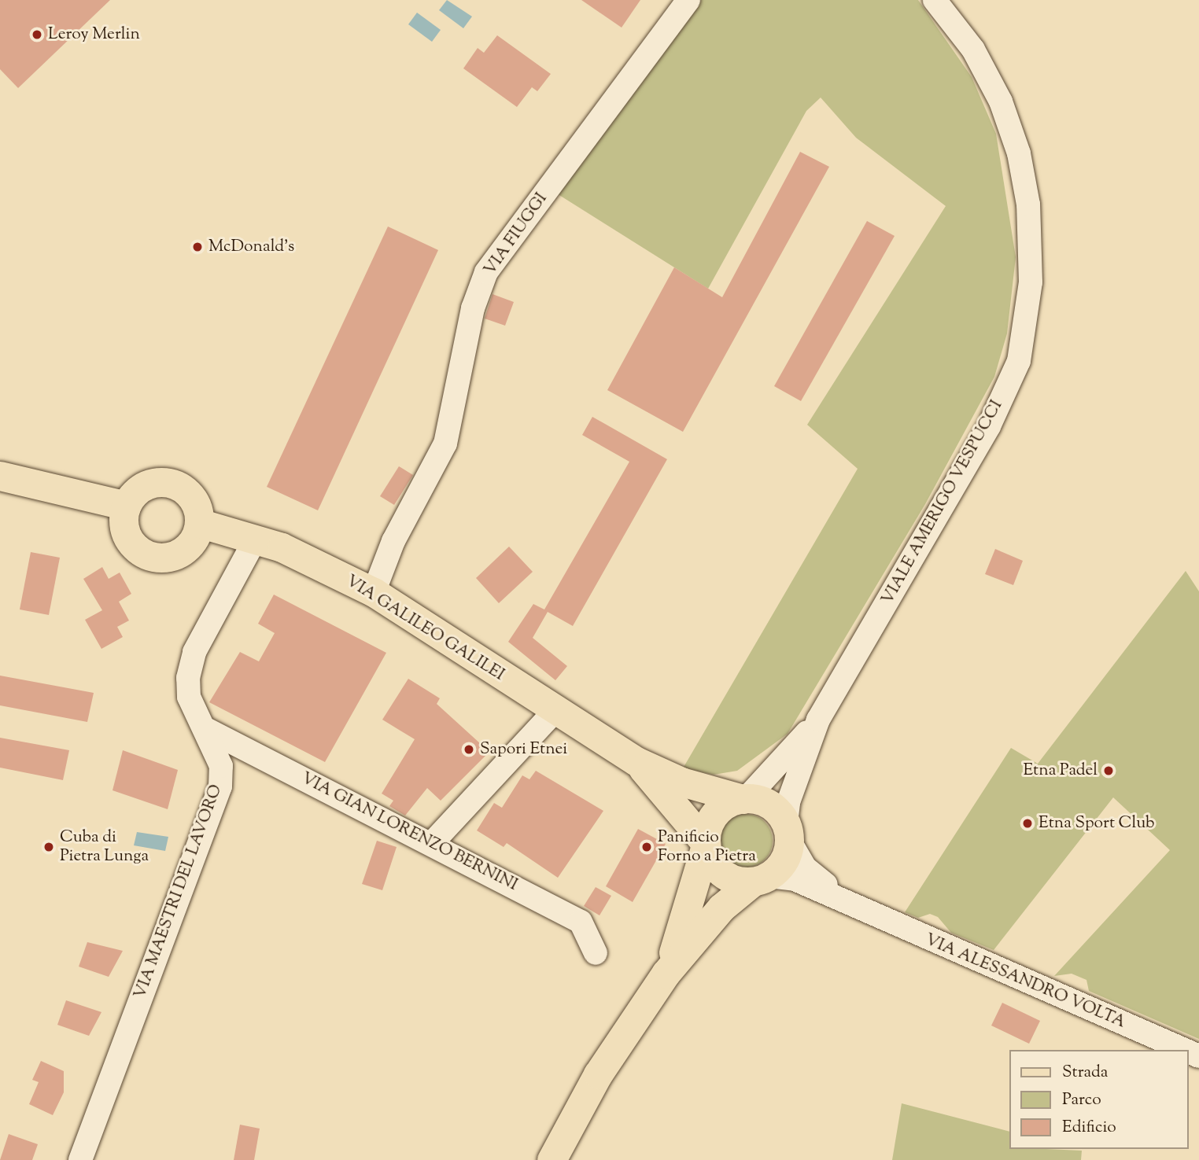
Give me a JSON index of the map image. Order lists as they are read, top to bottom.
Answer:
{
  "streets": {
    "main road": ["VIA GALILEO GALILEI"],
    "street": [
      "VIA FIUGGI",
      "VIALE AMERIGO VESPUCCI",
      "VIA GIAN LORENZO BERNINI",
      "VIA MAESTRI DEL LAVORO",
      "VIA ALESSANDRO VOLTA"
    ]
  },
  "crossings": [
    ["VIA FIUGGI", "VIA GALILEO GALILEI"],
    ["VIA GALILEO GALILEI", "VIA MAESTRI DEL LAVORO"],
    ["VIA GIAN LORENZO BERNINI", "VIA MAESTRI DEL LAVORO"]
  ],
  "places": [
    "Leroy Merlin",
    "McDonald's",
    "Sapori Etnei",
    "Etna Padel",
    "Etna Sport Club",
    "Cuba di Pietra Lunga",
    "Panificio Forno a Pietra"
  ],
  "legend": ["Strada", "Parco", "Edificio"]
}
